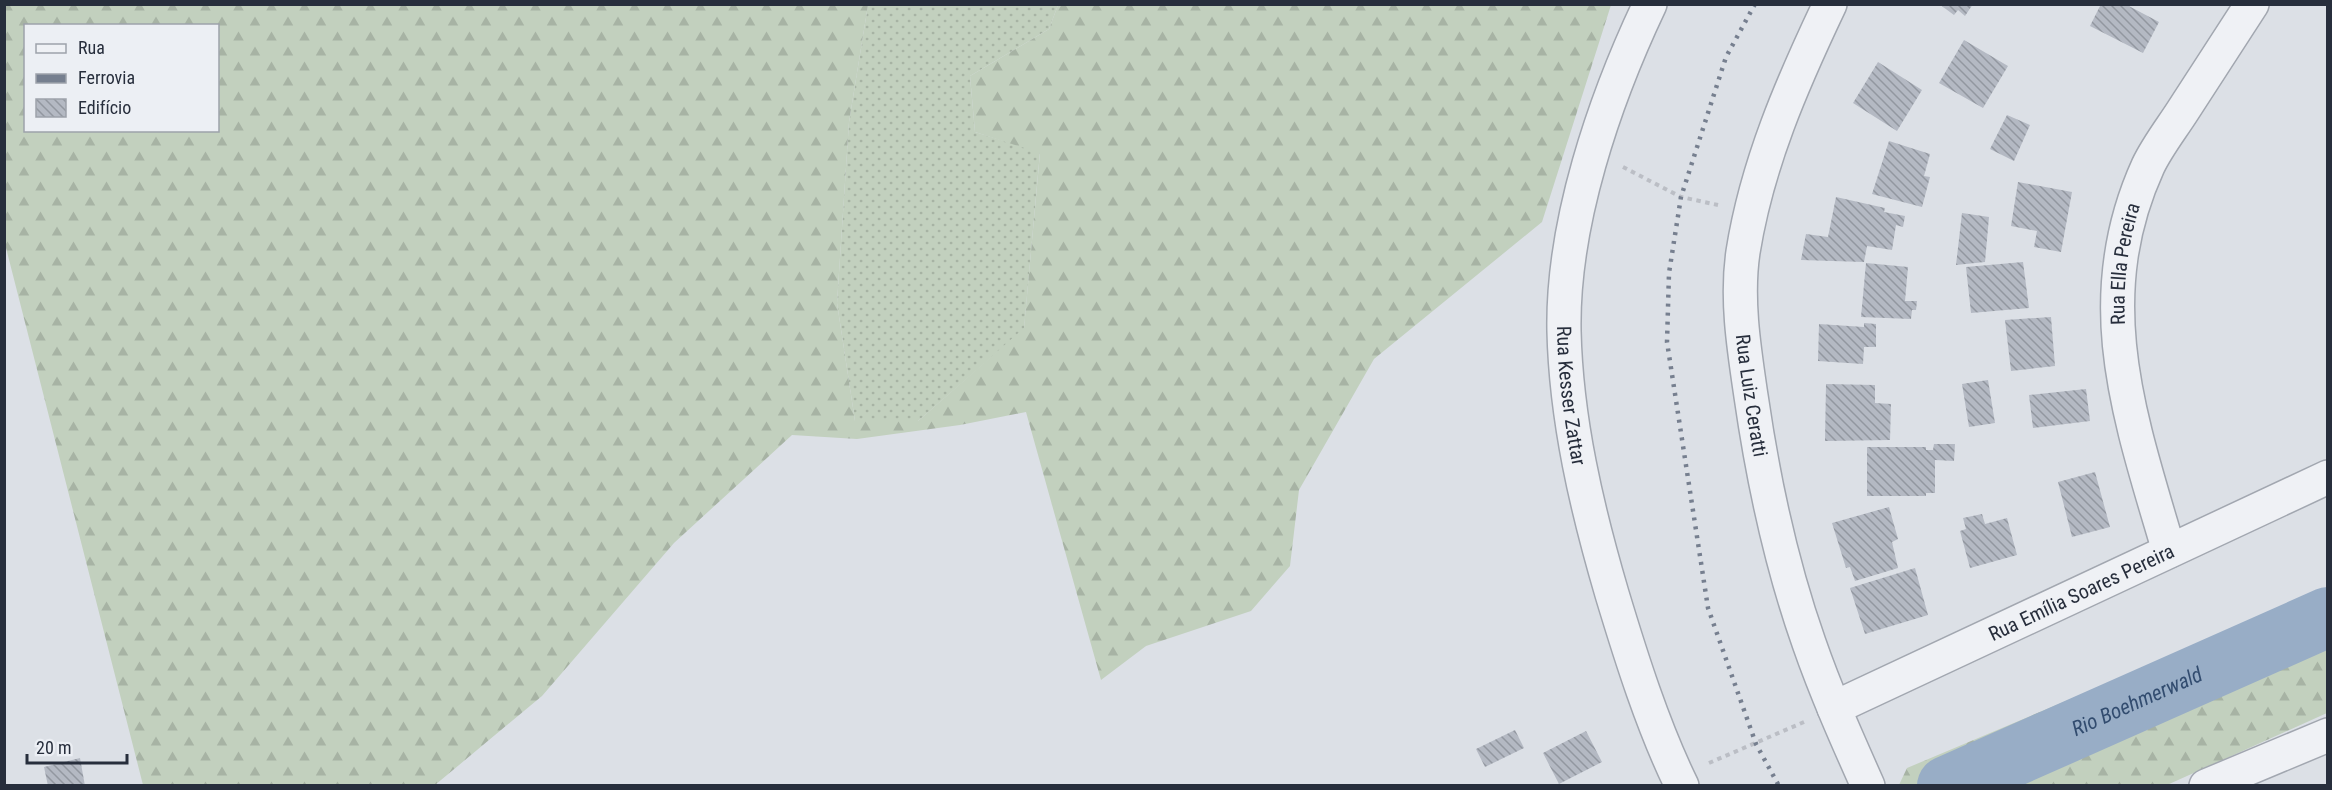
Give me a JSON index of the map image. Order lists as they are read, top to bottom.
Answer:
{
  "streets": {
    "street": [
      "Rua Ella Pereira",
      "Rua Kesser Zattar",
      "Rua Luiz Ceratti",
      "Rua Emília Soares Pereira"
    ]
  },
  "crossings": [
    ["Rua Ella Pereira", "Rua Emília Soares Pereira"],
    ["Rua Luiz Ceratti", "Rua Emília Soares Pereira"]
  ],
  "water": ["Rio Boehmerwald"],
  "legend": ["Rua", "Ferrovia", "Edifício"],
  "scale_bar": "20 m"
}
